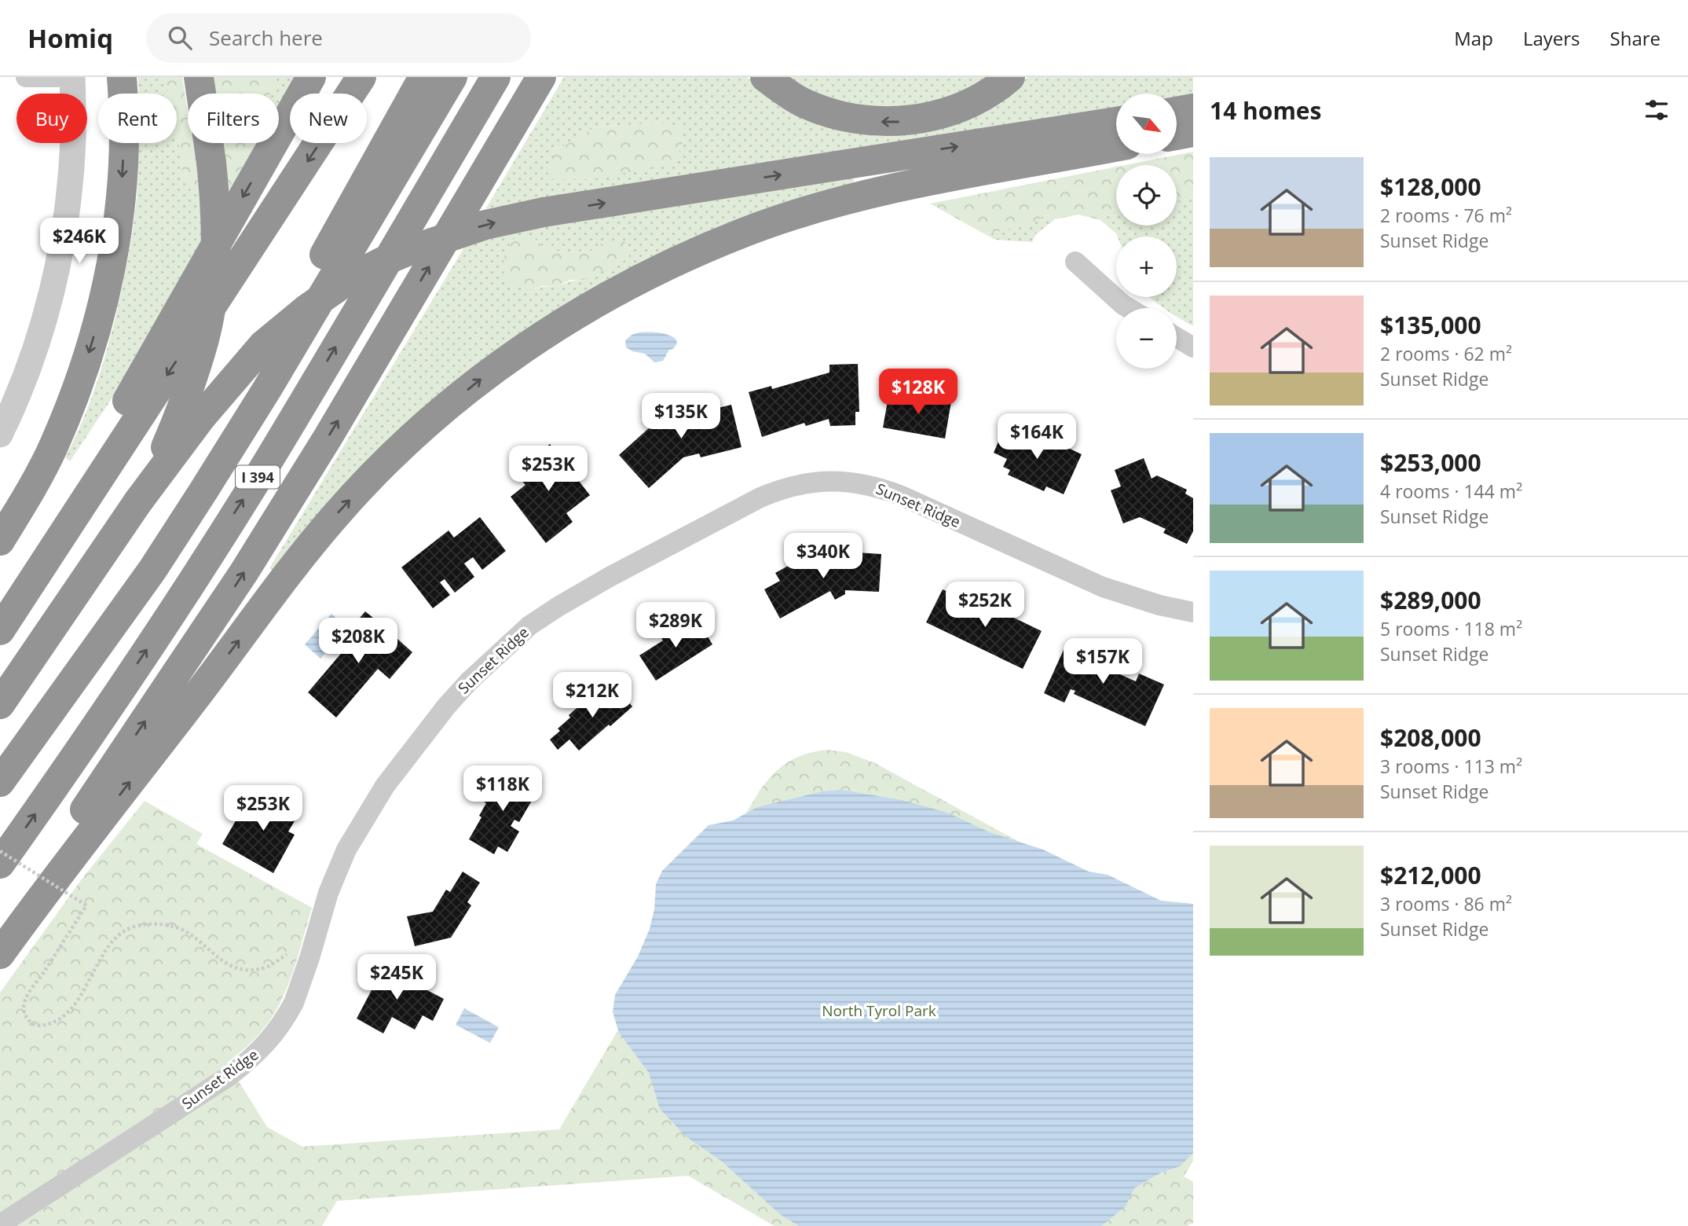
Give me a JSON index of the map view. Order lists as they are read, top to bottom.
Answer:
{
  "streets": {
    "highway": ["I 394"],
    "street": ["Sunset Ridge"]
  },
  "parks": ["North Tyrol Park"],
  "north": "bottom right",
  "page": {
    "header": "Homiq",
    "search": "Search here",
    "nav": ["Map", "Layers", "Share"],
    "heading": "14 homes",
    "map_buttons": ["+", "−"],
    "chip": [
      "Buy",
      "Rent",
      "Filters",
      "New"
    ],
    "list": [
      {
        "name": "$128,000",
        "note": "2 rooms · 76 m² · Sunset Ridge"
      },
      {
        "name": "$135,000",
        "note": "2 rooms · 62 m² · Sunset Ridge"
      },
      {
        "name": "$253,000",
        "note": "4 rooms · 144 m² · Sunset Ridge"
      },
      {
        "name": "$289,000",
        "note": "5 rooms · 118 m² · Sunset Ridge"
      },
      {
        "name": "$208,000",
        "note": "3 rooms · 113 m² · Sunset Ridge"
      },
      {
        "name": "$212,000",
        "note": "3 rooms · 86 m² · Sunset Ridge"
      }
    ],
    "price": [
      "$246K",
      "$128K",
      "$135K",
      "$164K",
      "$253K",
      "$340K",
      "$252K",
      "$289K",
      "$208K",
      "$157K",
      "$212K",
      "$118K",
      "$253K",
      "$245K"
    ]
  }
}
